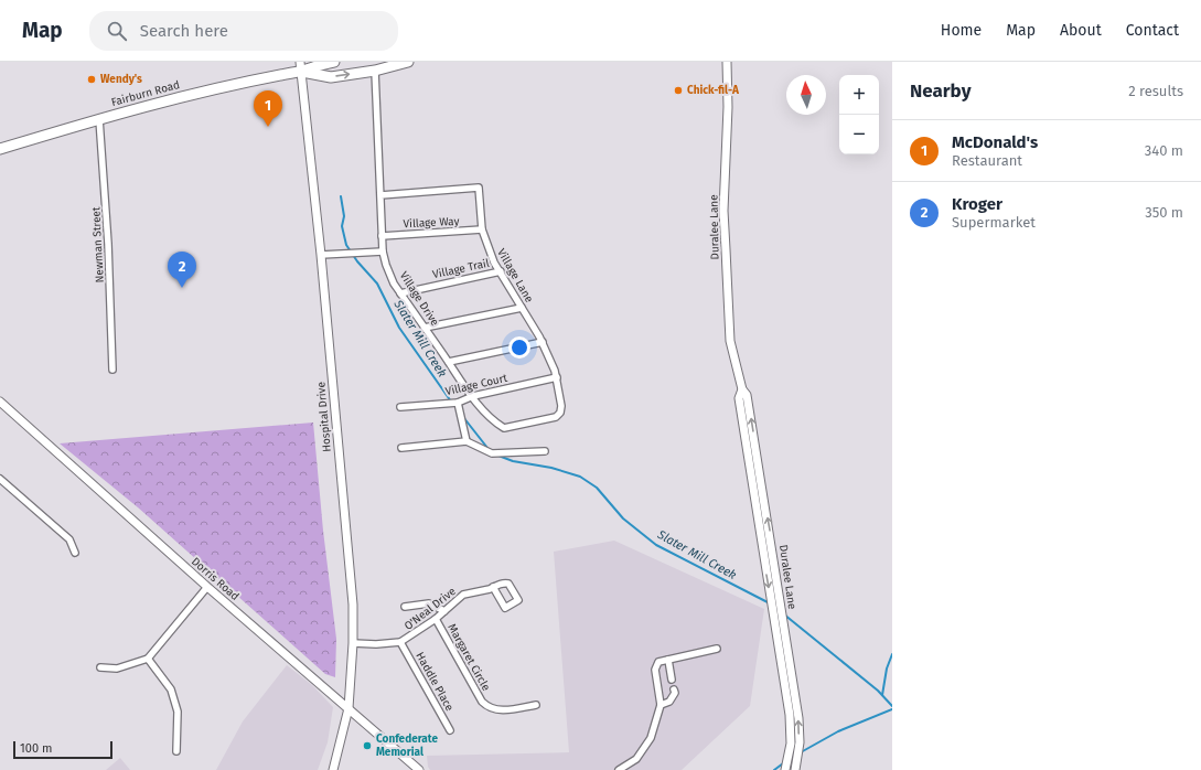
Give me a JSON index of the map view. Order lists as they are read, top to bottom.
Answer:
{
  "streets": {
    "main road": ["Fairburn Road"],
    "street": [
      "Village Way",
      "Duralee Lane",
      "Newman Street",
      "Village Trail",
      "Village Lane",
      "Village Drive",
      "Village Court",
      "Hospital Drive",
      "Dorris Road",
      "O'Neal Drive",
      "Margaret Circle",
      "Haddle Place"
    ]
  },
  "crossings": [
    ["Fairburn Road", "Newman Street"],
    ["Fairburn Road", "Village Drive"],
    ["Fairburn Road", "Hospital Drive"],
    ["Village Way", "Village Lane"],
    ["Village Way", "Village Drive"],
    ["Village Trail", "Village Lane"],
    ["Village Trail", "Village Drive"],
    ["Village Lane", "Village Drive"],
    ["Village Lane", "Village Court"],
    ["Village Drive", "Village Court"],
    ["Hospital Drive", "Dorris Road"],
    ["Hospital Drive", "O'Neal Drive"],
    ["O'Neal Drive", "Margaret Circle"],
    ["O'Neal Drive", "Haddle Place"]
  ],
  "water": ["Slater Mill Creek"],
  "places": ["Wendy's", "Chick-fil-A", "Confederate Memorial"],
  "scale_bar": "100 m",
  "north": "top",
  "page": {
    "header": "Map",
    "search": "Search here",
    "nav": [
      "Home",
      "Map",
      "About",
      "Contact"
    ],
    "heading": ["Nearby", "2 results"],
    "map_buttons": ["+", "−"],
    "pins": ["1", "2"],
    "list": [
      {
        "mark": "1",
        "name": "McDonald's",
        "note": "Restaurant",
        "value": "340 m"
      },
      {
        "mark": "2",
        "name": "Kroger",
        "note": "Supermarket",
        "value": "350 m"
      }
    ],
    "scale": "100 m"
  }
}
